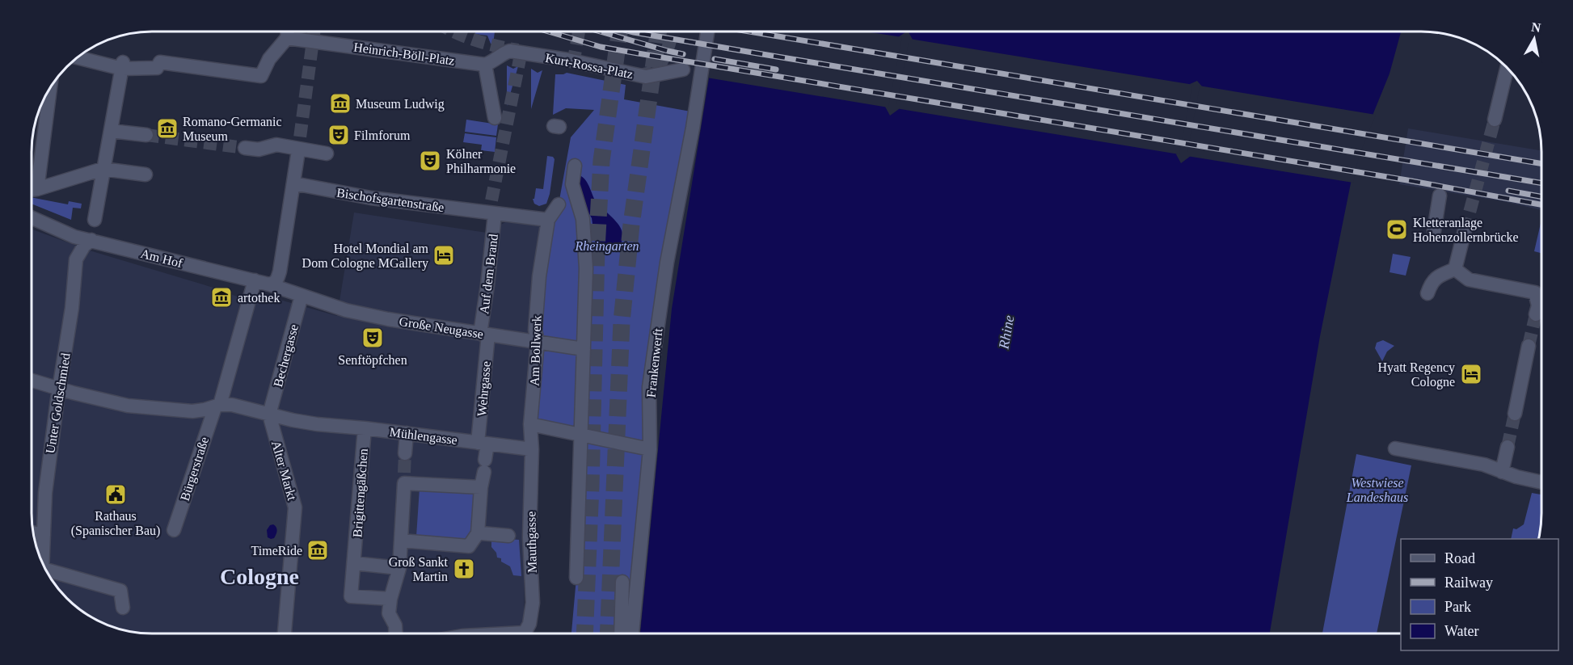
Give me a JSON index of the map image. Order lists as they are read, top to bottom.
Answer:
{
  "streets": {
    "street": [
      "Heinrich-Böll-Platz",
      "Kurt-Rossa-Platz",
      "Bischofsgartenstraße",
      "Am Hof",
      "Auf dem Brand",
      "Große Neugasse",
      "Am Bollwerk",
      "Bechergasse",
      "Frankenwerft",
      "Wehrgasse",
      "Unter Goldschmied",
      "Mühlengasse",
      "Bürgerstraße",
      "Alter Markt",
      "Brigittengäßchen",
      "Mauthgasse"
    ]
  },
  "crossings": [
    ["Heinrich-Böll-Platz", "Kurt-Rossa-Platz"],
    ["Bischofsgartenstraße", "Auf dem Brand"],
    ["Bischofsgartenstraße", "Am Bollwerk"],
    ["Am Hof", "Große Neugasse"],
    ["Am Hof", "Bechergasse"],
    ["Am Hof", "Unter Goldschmied"],
    ["Am Hof", "Bürgerstraße"],
    ["Auf dem Brand", "Große Neugasse"],
    ["Auf dem Brand", "Wehrgasse"],
    ["Große Neugasse", "Am Bollwerk"],
    ["Große Neugasse", "Bechergasse"],
    ["Große Neugasse", "Wehrgasse"],
    ["Am Bollwerk", "Mühlengasse"],
    ["Am Bollwerk", "Mauthgasse"],
    ["Bechergasse", "Mühlengasse"],
    ["Bechergasse", "Alter Markt"],
    ["Wehrgasse", "Mühlengasse"],
    ["Mühlengasse", "Alter Markt"],
    ["Mühlengasse", "Brigittengäßchen"],
    ["Mühlengasse", "Mauthgasse"]
  ],
  "districts": ["Cologne"],
  "water": ["Rhine"],
  "parks": ["Rheingarten", "Westwiese Landeshaus"],
  "places": {
    "museum": [
      "Museum Ludwig",
      "Romano-Germanic Museum",
      "artothek",
      "TimeRide"
    ],
    "theatre": ["Filmforum", "Kölner Philharmonie", "Senftöpfchen"],
    "sports": ["Kletteranlage Hohenzollernbrücke"],
    "hotel": ["Hotel Mondial am Dom Cologne MGallery", "Hyatt Regency Cologne"],
    "public building": ["Rathaus (Spanischer Bau)"],
    "church": ["Groß Sankt Martin"]
  },
  "legend": [
    "Road",
    "Railway",
    "Park",
    "Water"
  ],
  "north": "top"
}
